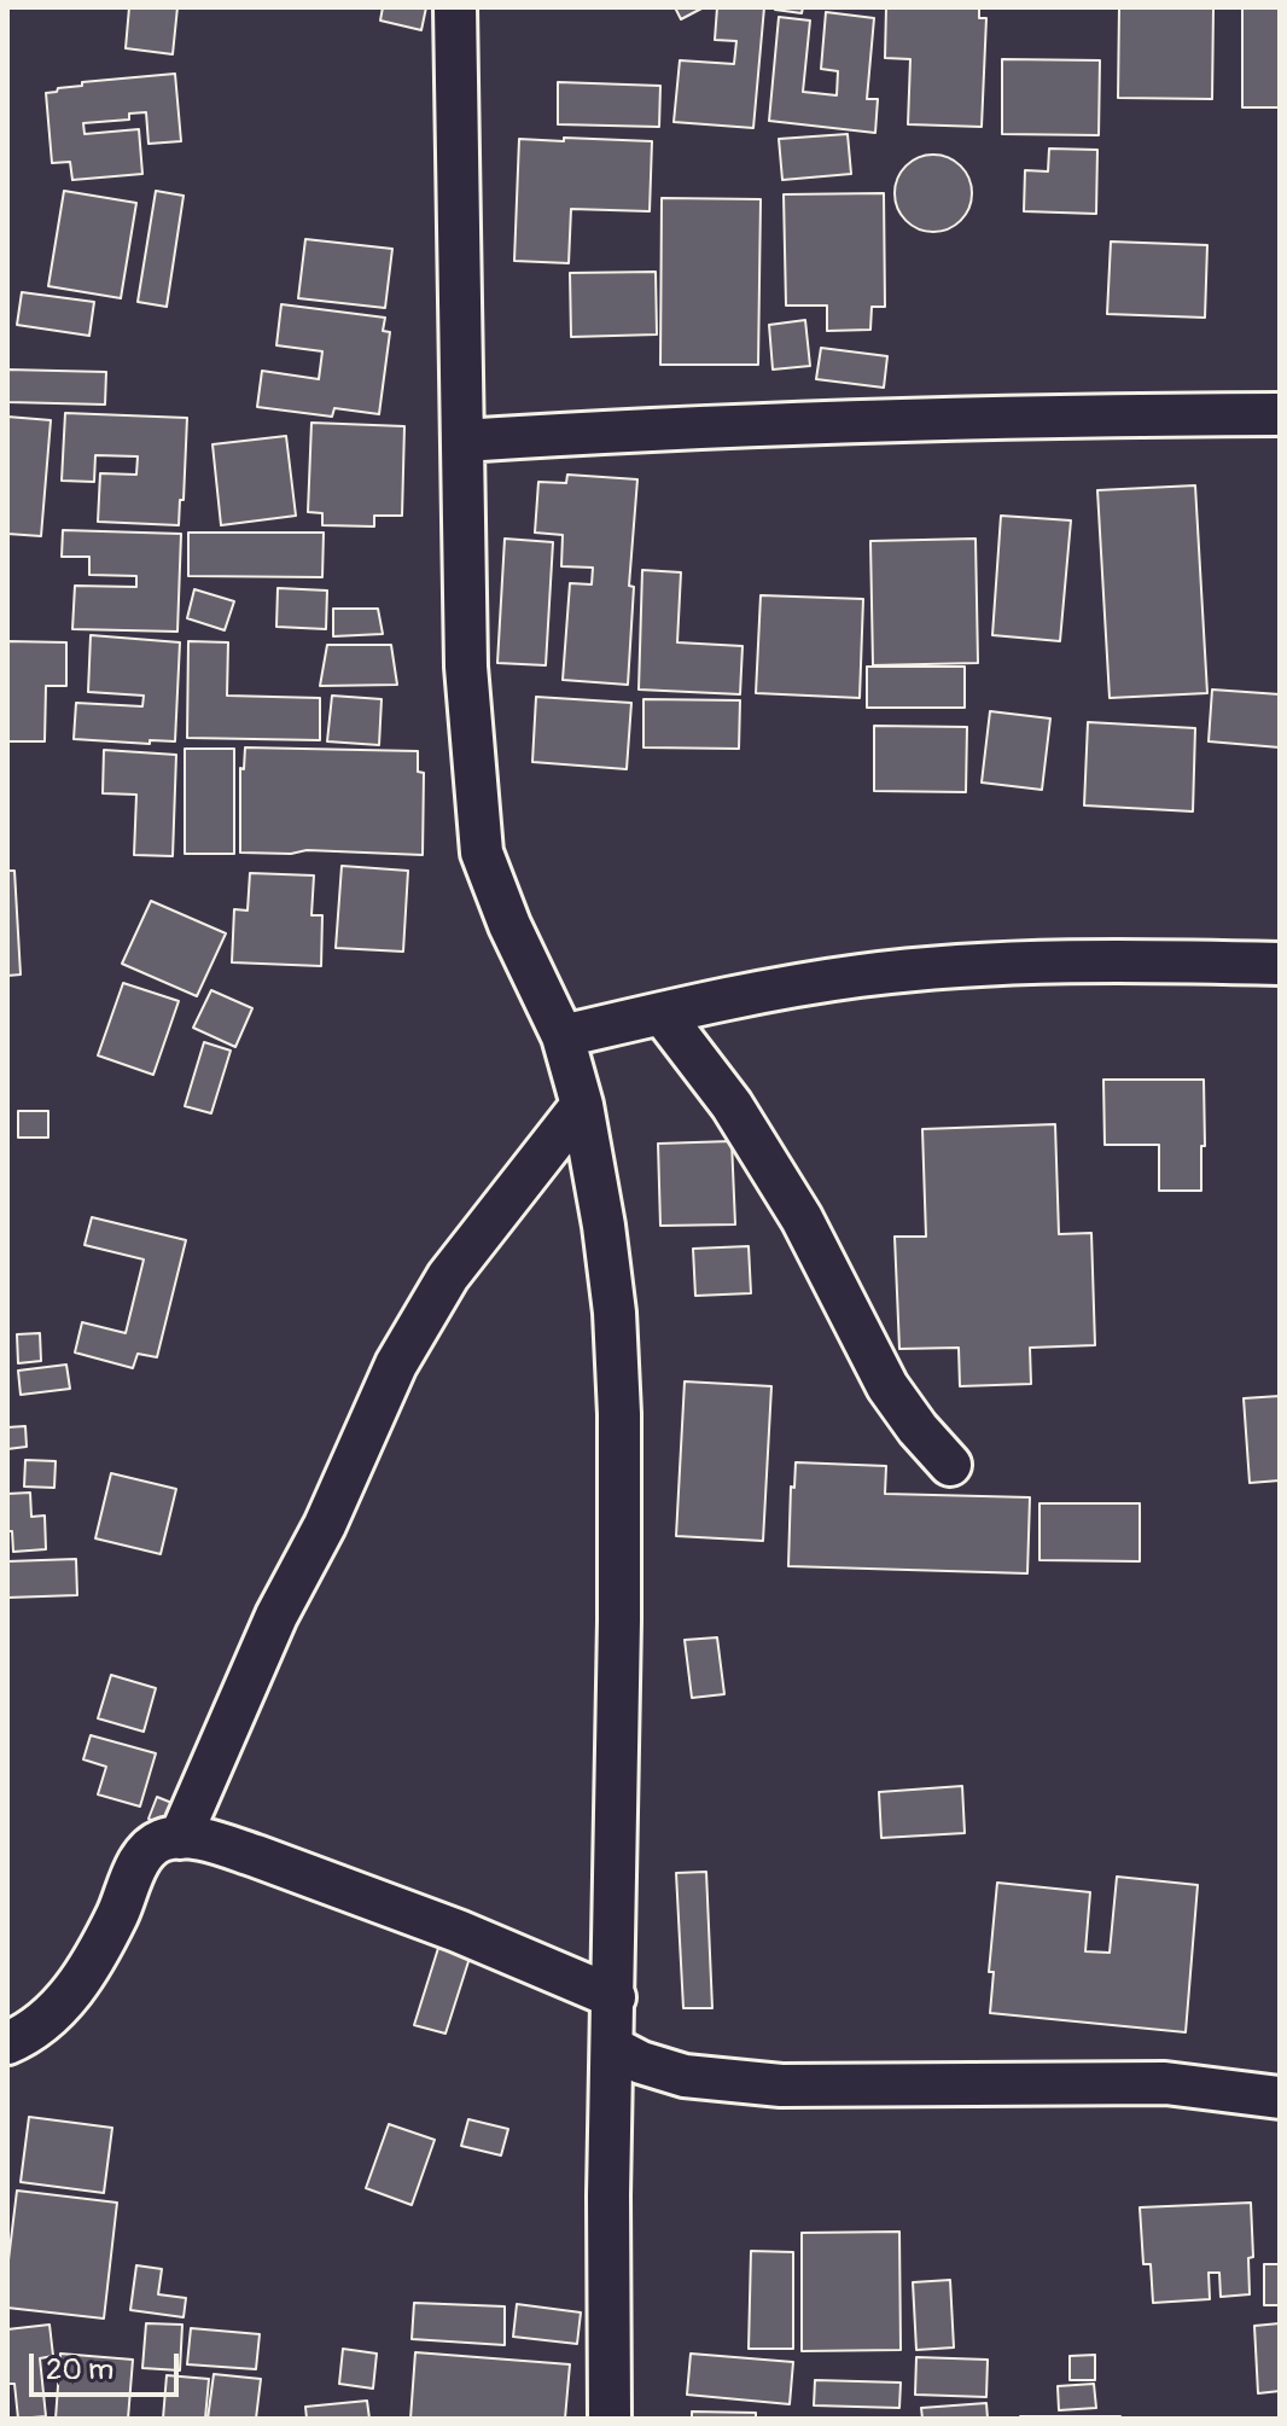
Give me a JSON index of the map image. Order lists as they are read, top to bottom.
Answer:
{
  "scale_bar": "20 m"
}
